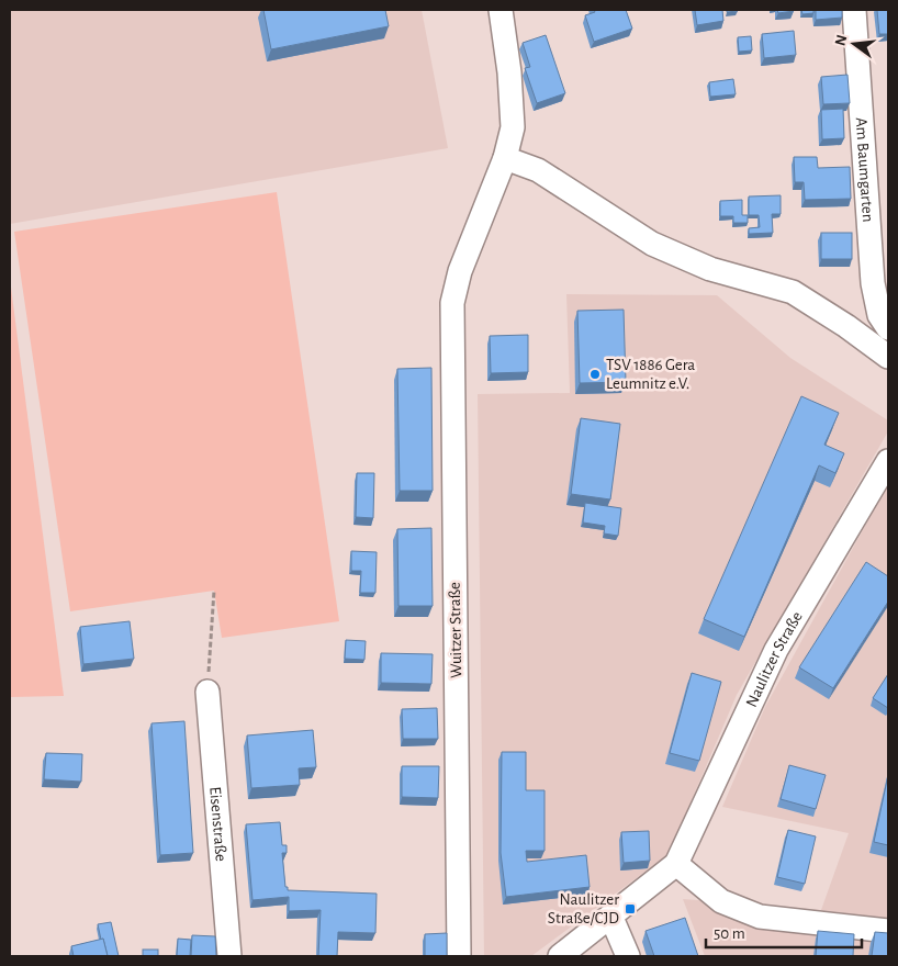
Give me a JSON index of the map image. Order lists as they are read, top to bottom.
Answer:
{
  "streets": {
    "street": [
      "Am Baumgarten",
      "Wuitzer Straße",
      "Naulitzer Straße",
      "Eisenstraße"
    ]
  },
  "places": {
    "other": ["TSV 1886 Gera Leumnitz e.V."],
    "transit": ["Naulitzer Straße/CJD"]
  },
  "scale_bar": "50 m",
  "north": "left"
}
